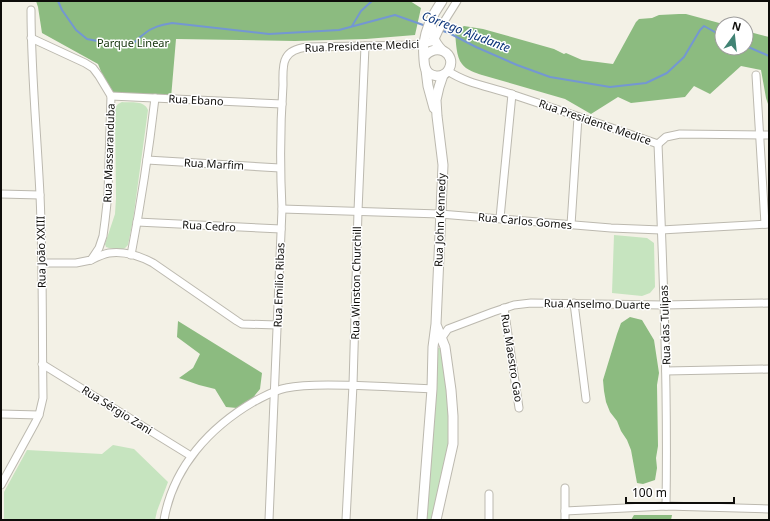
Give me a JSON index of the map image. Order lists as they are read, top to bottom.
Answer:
{
  "streets": {
    "street": [
      "Rua Presidente Medici",
      "Rua Ebano",
      "Rua Presidente Medice",
      "Rua Massaranduba",
      "Rua Marfim",
      "Rua John Kennedy",
      "Rua Carlos Gomes",
      "Rua Cedro",
      "Rua João XXIII",
      "Rua Winston Churchill",
      "Rua Emilio Ribas",
      "Rua Anselmo Duarte",
      "Rua das Tulipas",
      "Rua Maestro Gao",
      "Rua Sérgio Zani"
    ]
  },
  "crossings": [
    ["Rua Presidente Medici", "Rua Winston Churchill"],
    ["Rua Presidente Medici", "Rua Emilio Ribas"],
    ["Rua Ebano", "Rua Massaranduba"],
    ["Rua Ebano", "Rua Emilio Ribas"],
    ["Rua Presidente Medice", "Rua John Kennedy"],
    ["Rua Presidente Medice", "Rua das Tulipas"],
    ["Rua Massaranduba", "Rua João XXIII"],
    ["Rua Marfim", "Rua Emilio Ribas"],
    ["Rua John Kennedy", "Rua Carlos Gomes"],
    ["Rua John Kennedy", "Rua Anselmo Duarte"],
    ["Rua Carlos Gomes", "Rua Winston Churchill"],
    ["Rua Carlos Gomes", "Rua Emilio Ribas"],
    ["Rua Carlos Gomes", "Rua das Tulipas"],
    ["Rua Cedro", "Rua Emilio Ribas"],
    ["Rua João XXIII", "Rua Sérgio Zani"],
    ["Rua Anselmo Duarte", "Rua das Tulipas"],
    ["Rua Anselmo Duarte", "Rua Maestro Gao"]
  ],
  "water": ["Córrego Ajudante"],
  "parks": ["Parque Linear"],
  "scale_bar": "100 m",
  "north": "top"
}
